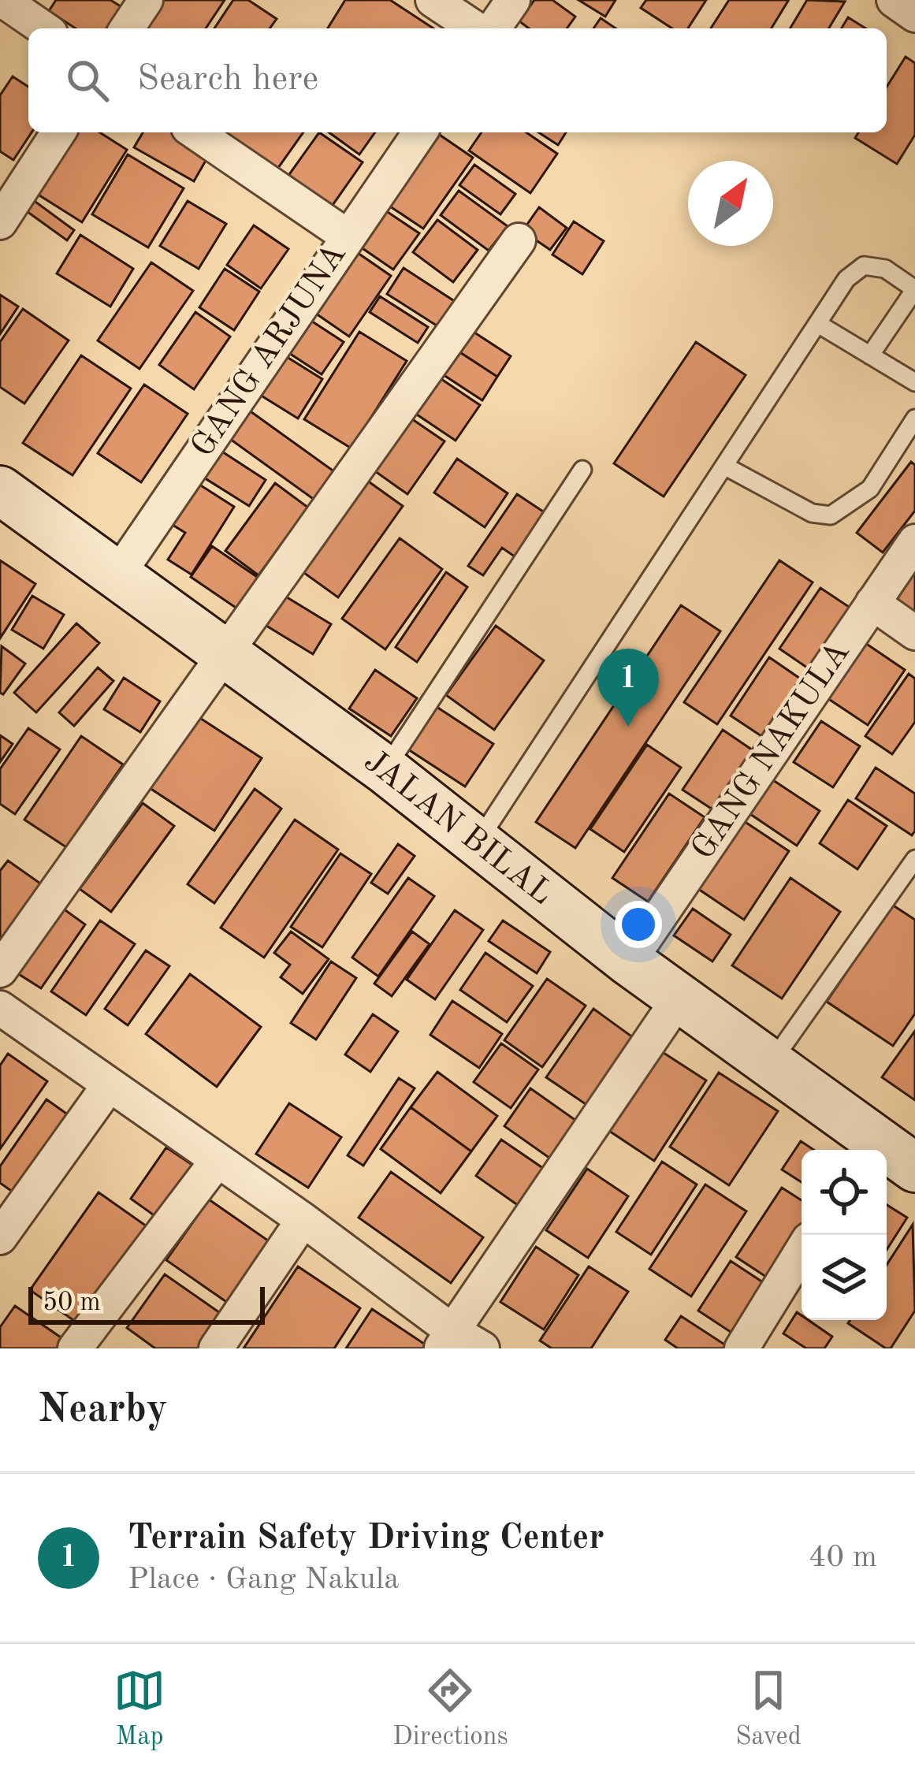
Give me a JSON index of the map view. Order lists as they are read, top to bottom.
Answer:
{
  "streets": {
    "main road": ["JALAN BILAL"],
    "street": ["GANG ARJUNA", "GANG NAKULA"]
  },
  "crossings": [
    ["GANG ARJUNA", "JALAN BILAL"],
    ["GANG NAKULA", "JALAN BILAL"]
  ],
  "scale_bar": "50 m",
  "north": "top right",
  "page": {
    "search": "Search here",
    "pins": "1",
    "scale": "50 m",
    "heading": "Nearby",
    "list": [
      {
        "mark": "1",
        "name": "Terrain Safety Driving Center",
        "note": "Place · Gang Nakula",
        "value": "40 m"
      }
    ],
    "nav": ["Map", "Directions", "Saved"]
  }
}
